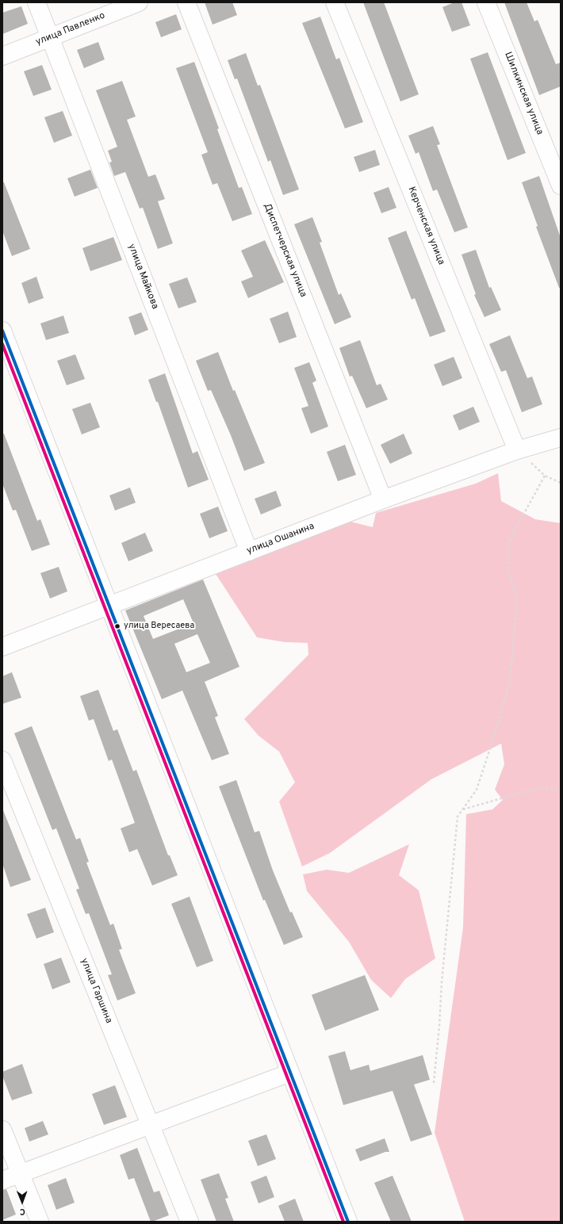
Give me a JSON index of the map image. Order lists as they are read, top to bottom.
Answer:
{
  "streets": {
    "street": [
      "улица Павленко",
      "Шилкинская улица",
      "Керченская улица",
      "Диспетчерская улица",
      "улица Майкова",
      "улица Ошанина",
      "улица Гаршина"
    ]
  },
  "crossings": [
    ["улица Павленко", "улица Майкова"],
    ["Керченская улица", "улица Ошанина"],
    ["Диспетчерская улица", "улица Ошанина"],
    ["улица Майкова", "улица Ошанина"]
  ],
  "places": ["улица Вересаева"],
  "north": "bottom"
}
